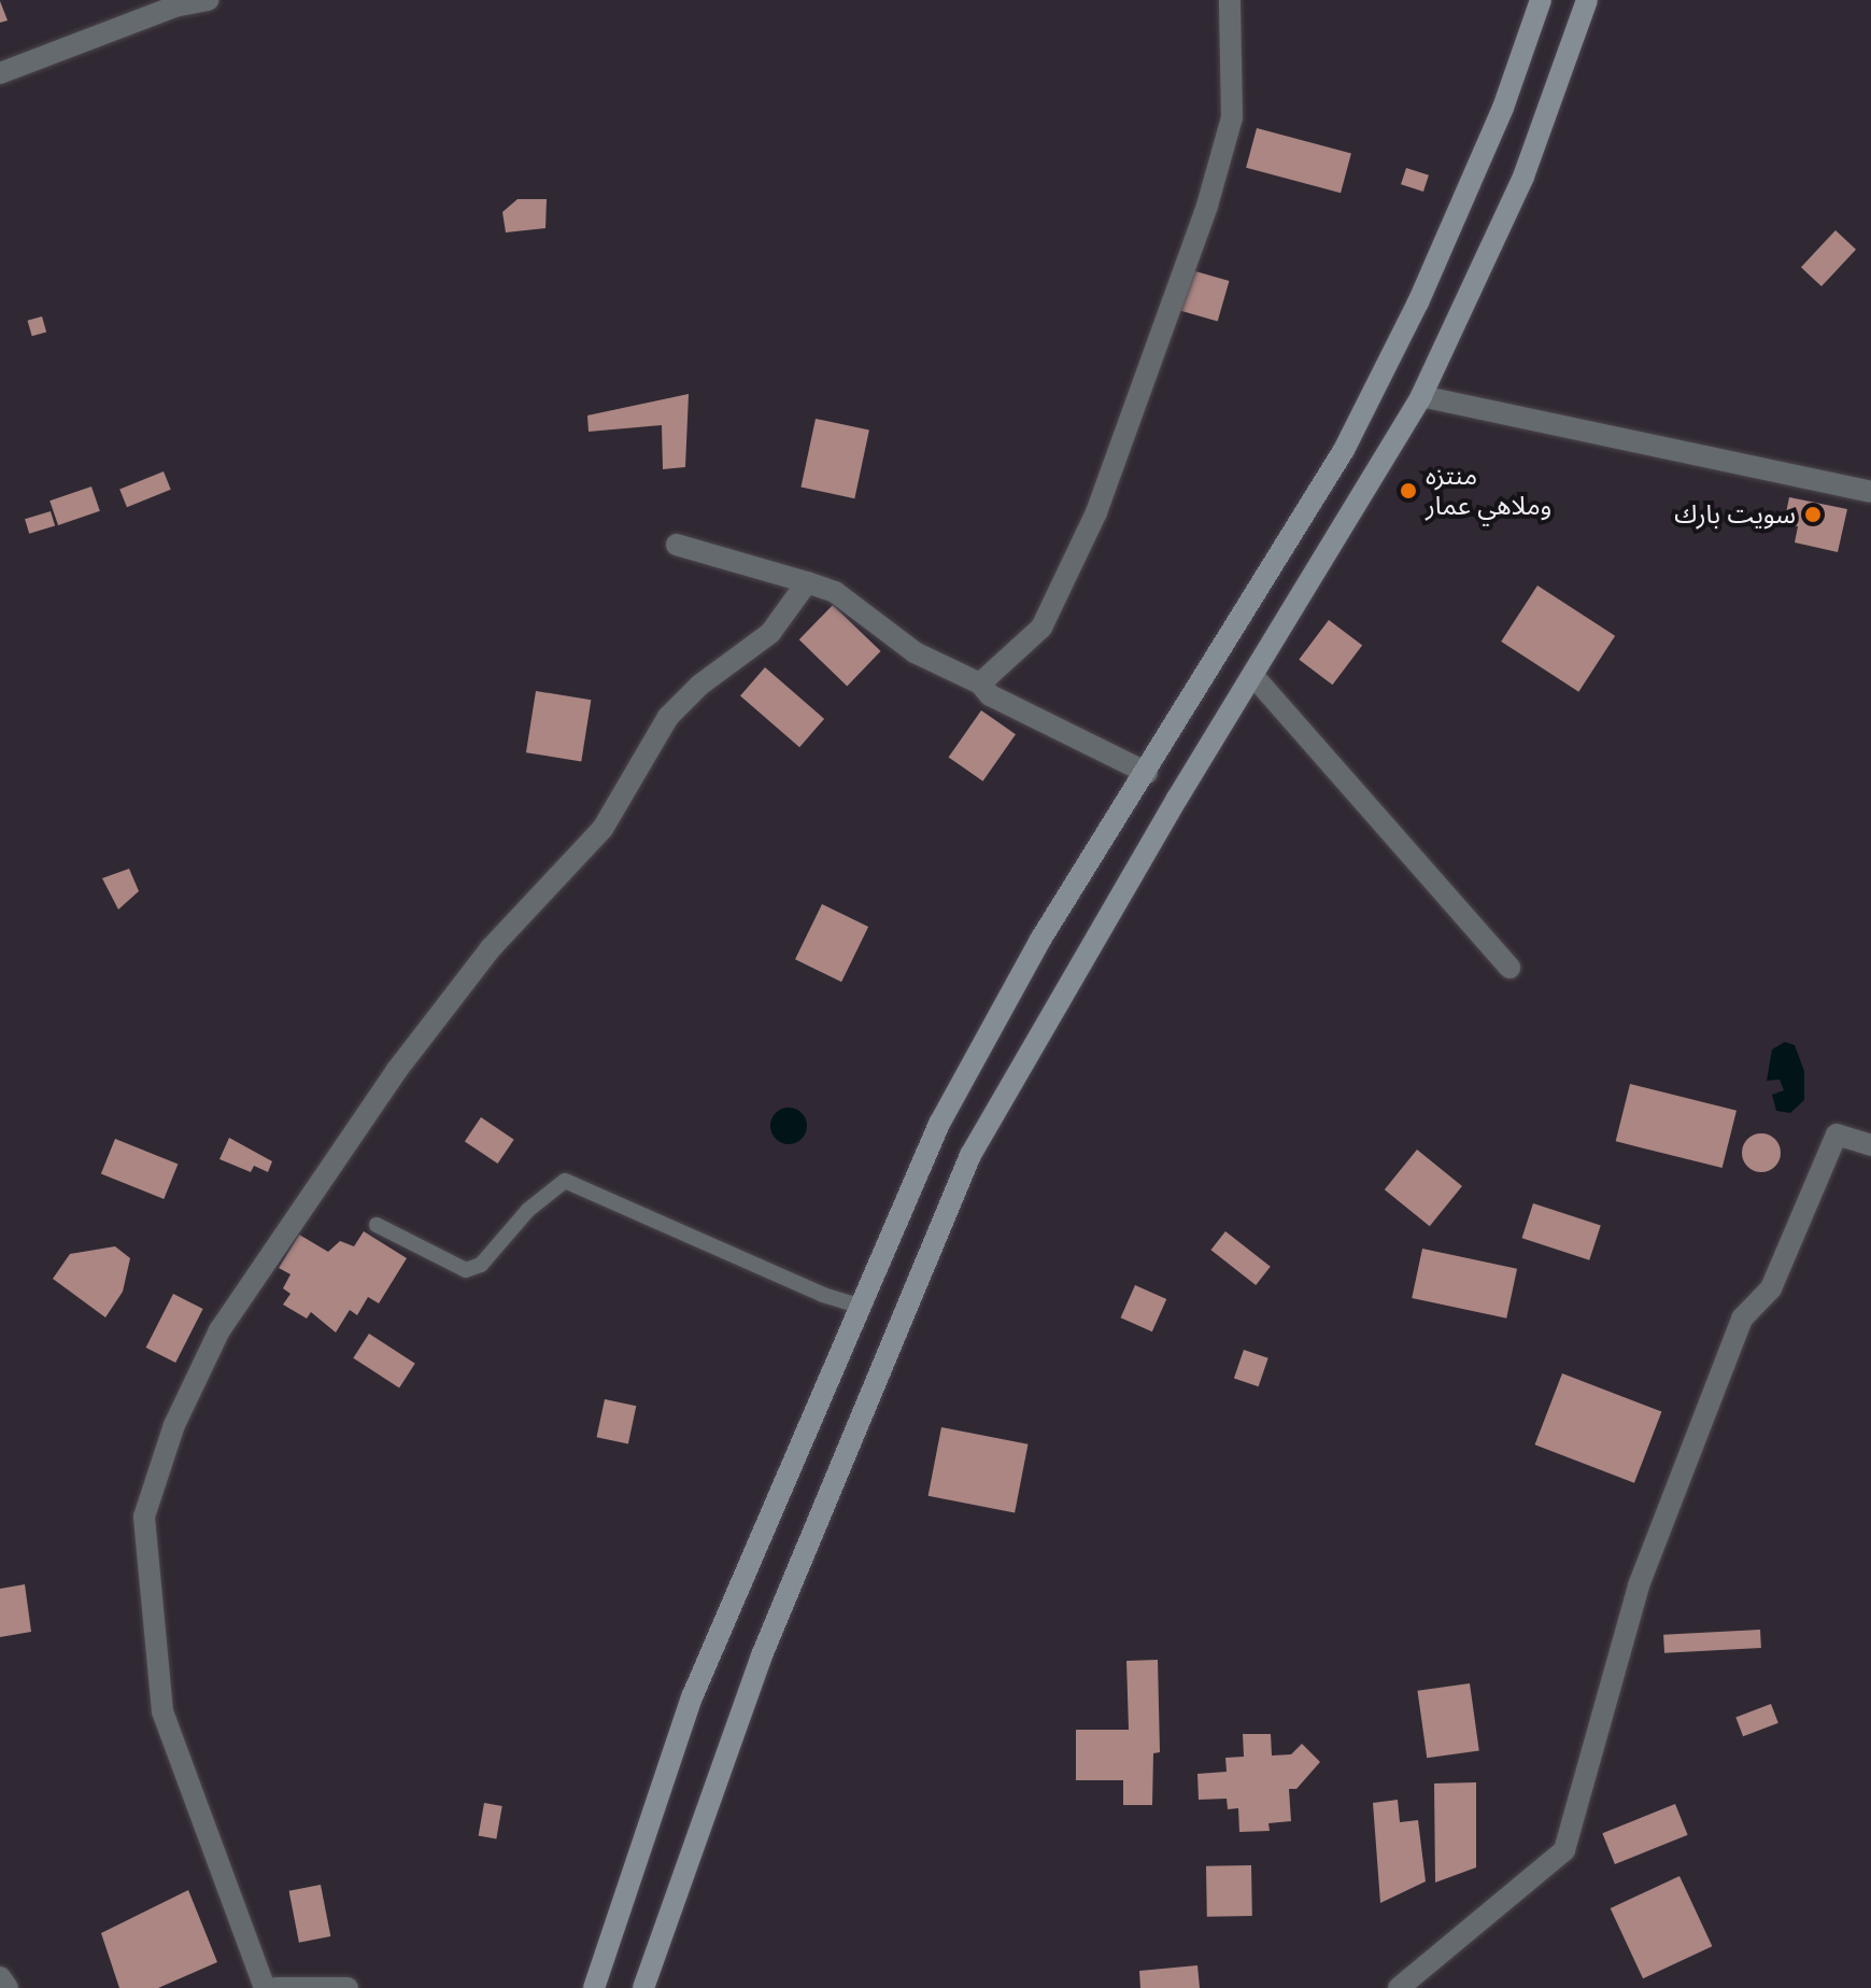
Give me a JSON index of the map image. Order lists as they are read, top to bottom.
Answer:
{
  "places": ["منتزه وملاهي عمار", "سويت بارك"]
}
